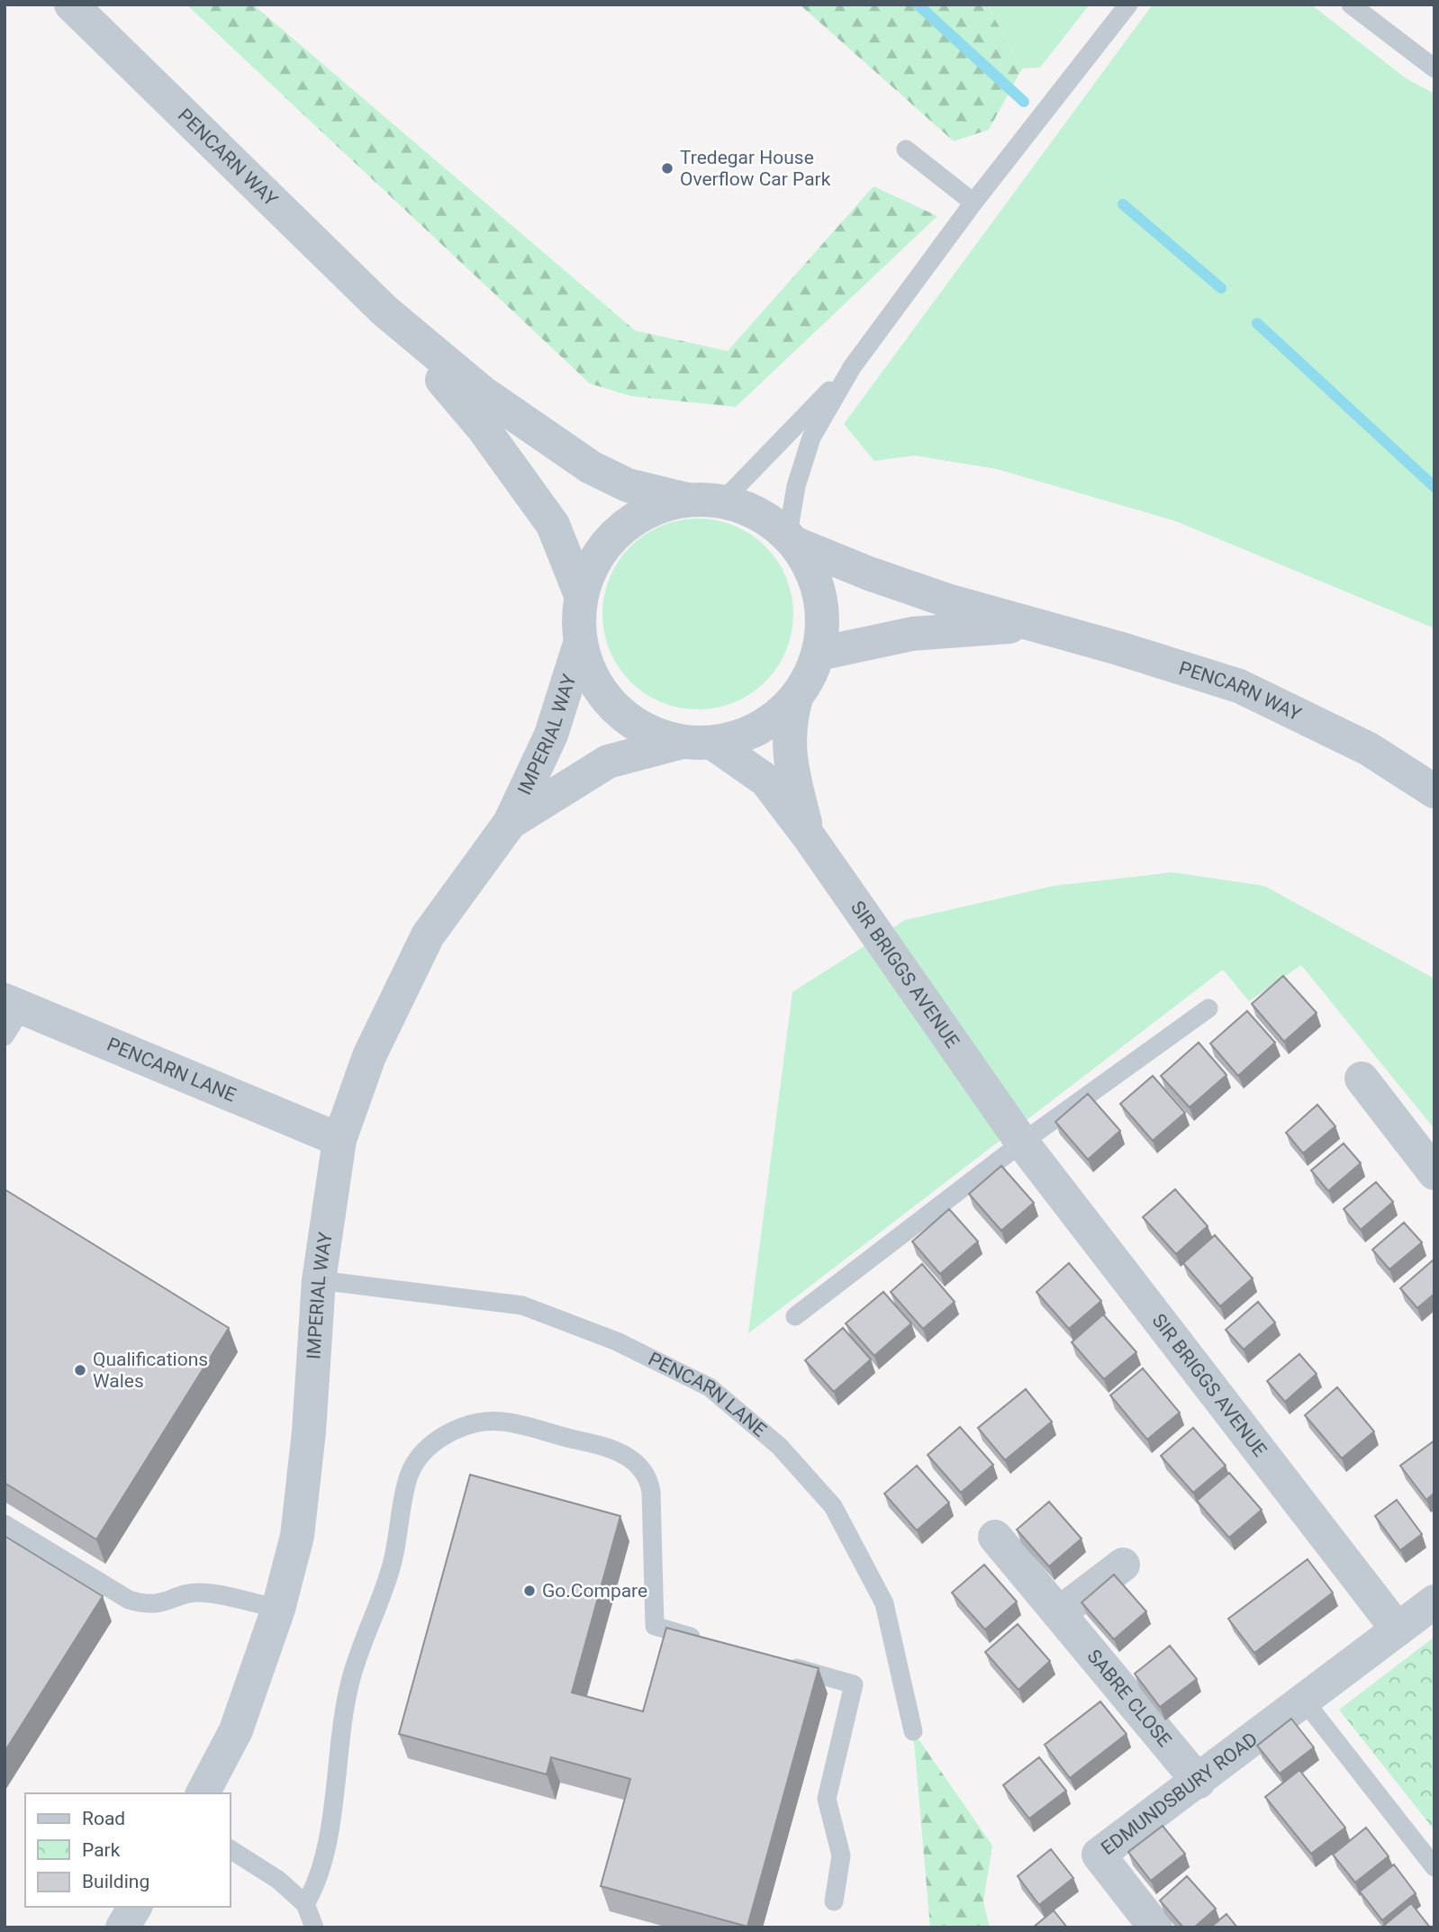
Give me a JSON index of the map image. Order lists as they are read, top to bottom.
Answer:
{
  "streets": {
    "street": [
      "PENCARN WAY",
      "IMPERIAL WAY",
      "SIR BRIGGS AVENUE",
      "PENCARN LANE",
      "SABRE CLOSE",
      "EDMUNDSBURY ROAD"
    ]
  },
  "crossings": [
    ["IMPERIAL WAY", "SIR BRIGGS AVENUE"],
    ["IMPERIAL WAY", "PENCARN LANE"],
    ["SIR BRIGGS AVENUE", "EDMUNDSBURY ROAD"],
    ["SABRE CLOSE", "EDMUNDSBURY ROAD"]
  ],
  "places": ["Tredegar House Overflow Car Park", "Qualifications Wales", "Go.Compare"],
  "legend": ["Road", "Park", "Building"]
}
